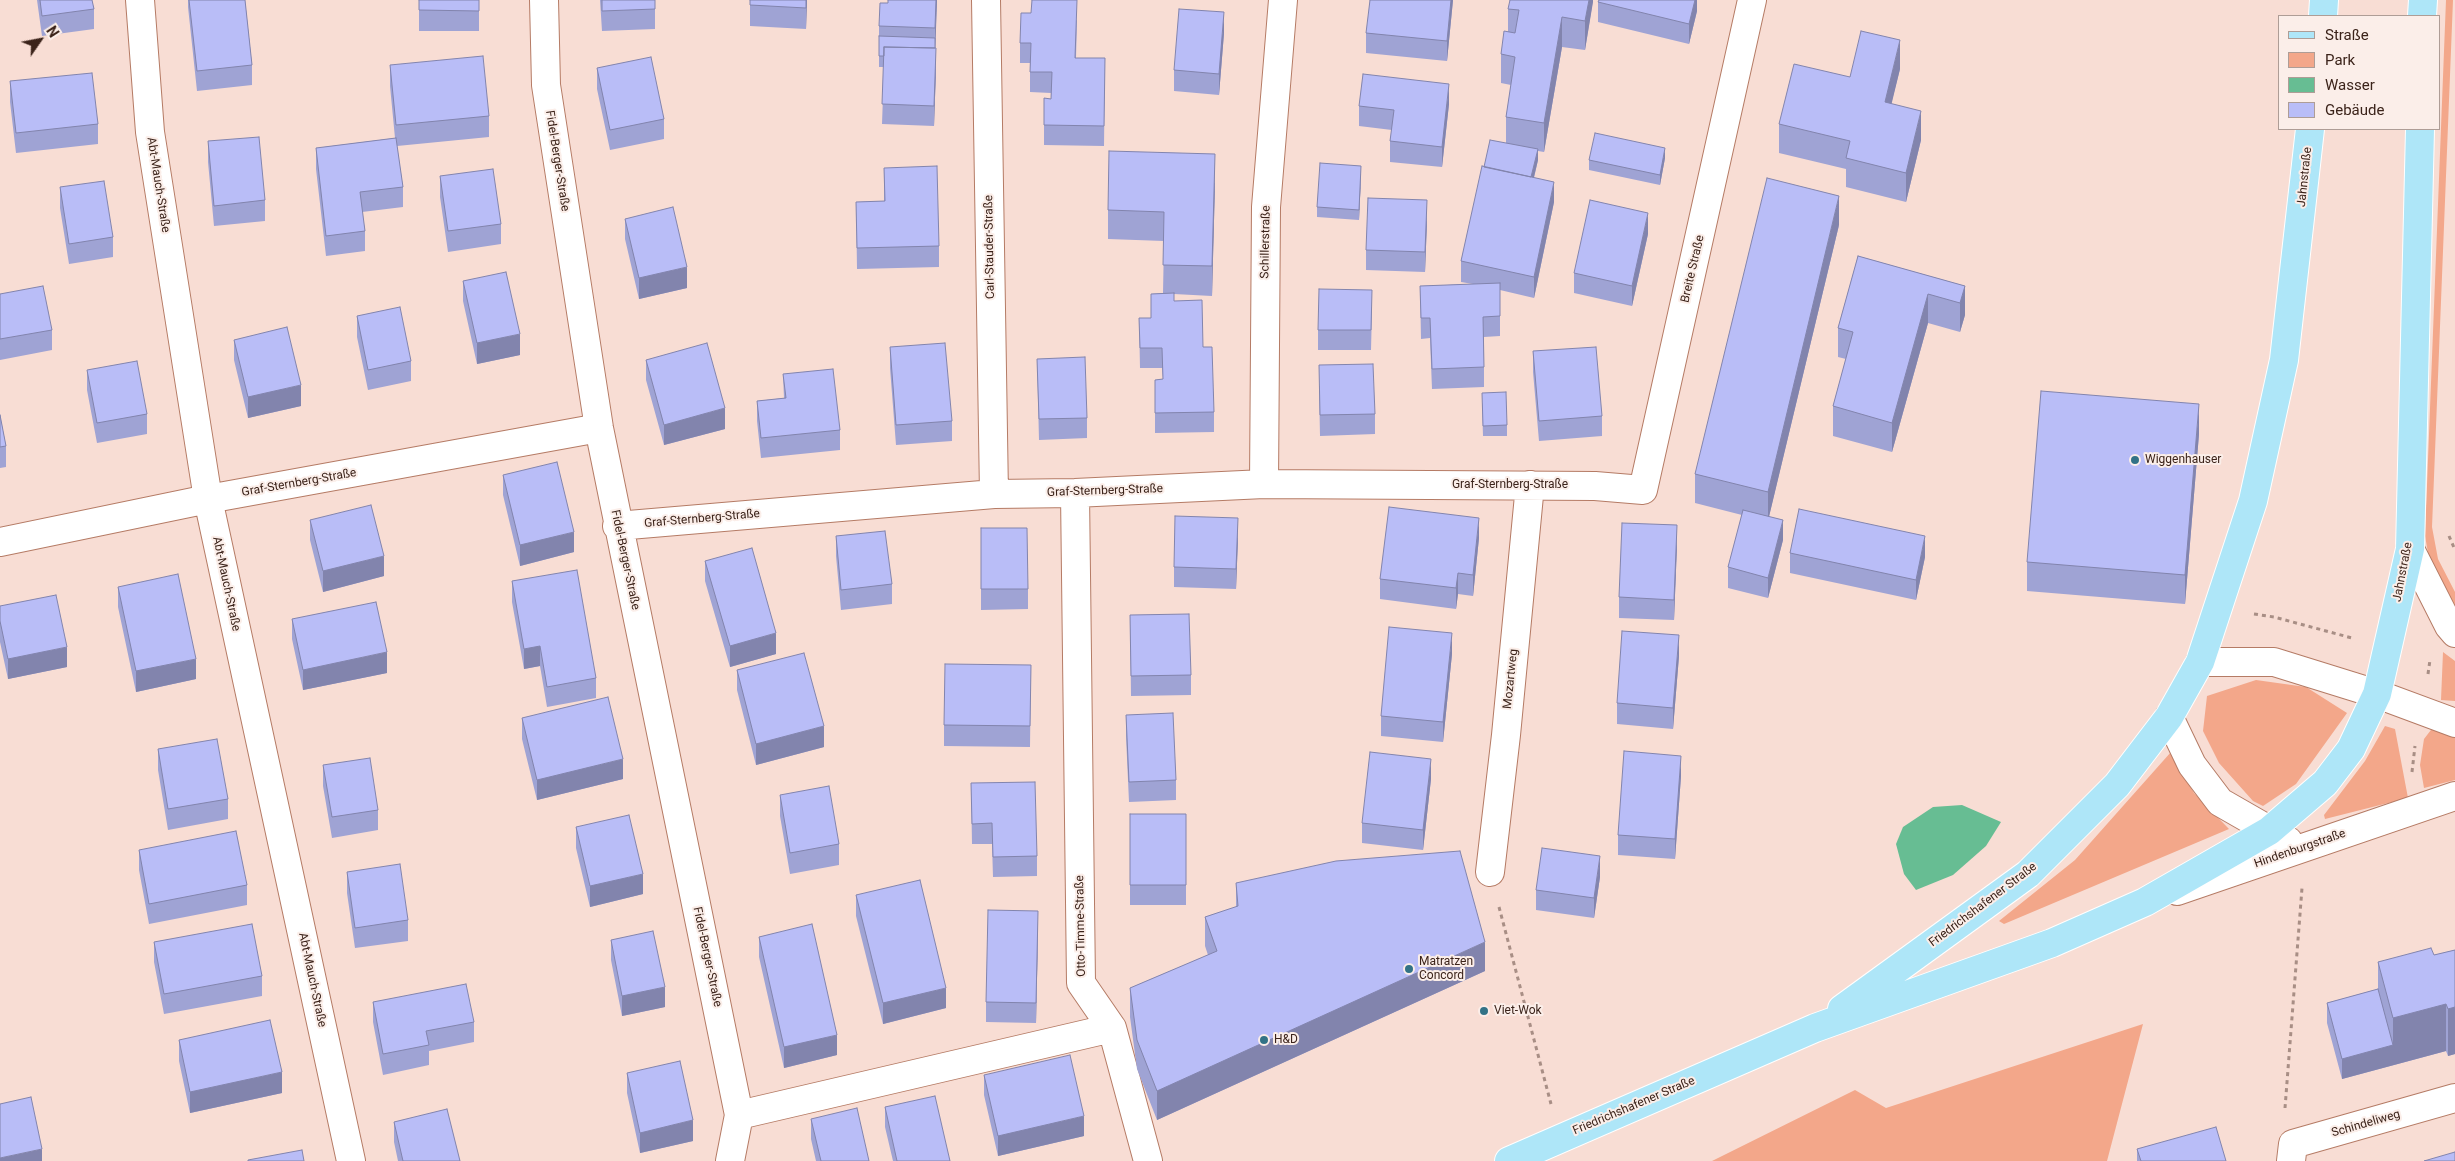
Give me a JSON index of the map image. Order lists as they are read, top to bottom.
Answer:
{
  "streets": {
    "main road": ["Jahnstraße", "Friedrichshafener Straße"],
    "street": [
      "Fidel-Berger-Straße",
      "Abt-Mauch-Straße",
      "Schillerstraße",
      "Carl-Stauder-Straße",
      "Breite Straße",
      "Graf-Sternberg-Straße",
      "Mozartweg",
      "Hindenburgstraße",
      "Otto-Timme-Straße",
      "Schindeliweg"
    ]
  },
  "crossings": [
    ["Fidel-Berger-Straße", "Graf-Sternberg-Straße"],
    ["Jahnstraße", "Hindenburgstraße"],
    ["Jahnstraße", "Friedrichshafener Straße"],
    ["Abt-Mauch-Straße", "Graf-Sternberg-Straße"],
    ["Schillerstraße", "Graf-Sternberg-Straße"],
    ["Carl-Stauder-Straße", "Graf-Sternberg-Straße"],
    ["Breite Straße", "Graf-Sternberg-Straße"],
    ["Graf-Sternberg-Straße", "Mozartweg"],
    ["Graf-Sternberg-Straße", "Otto-Timme-Straße"],
    ["Hindenburgstraße", "Friedrichshafener Straße"]
  ],
  "places": [
    "Wiggenhauser",
    "Matratzen Concord",
    "Viet-Wok",
    "H&D"
  ],
  "legend": [
    "Straße",
    "Park",
    "Wasser",
    "Gebäude"
  ],
  "north": "top right"
}
